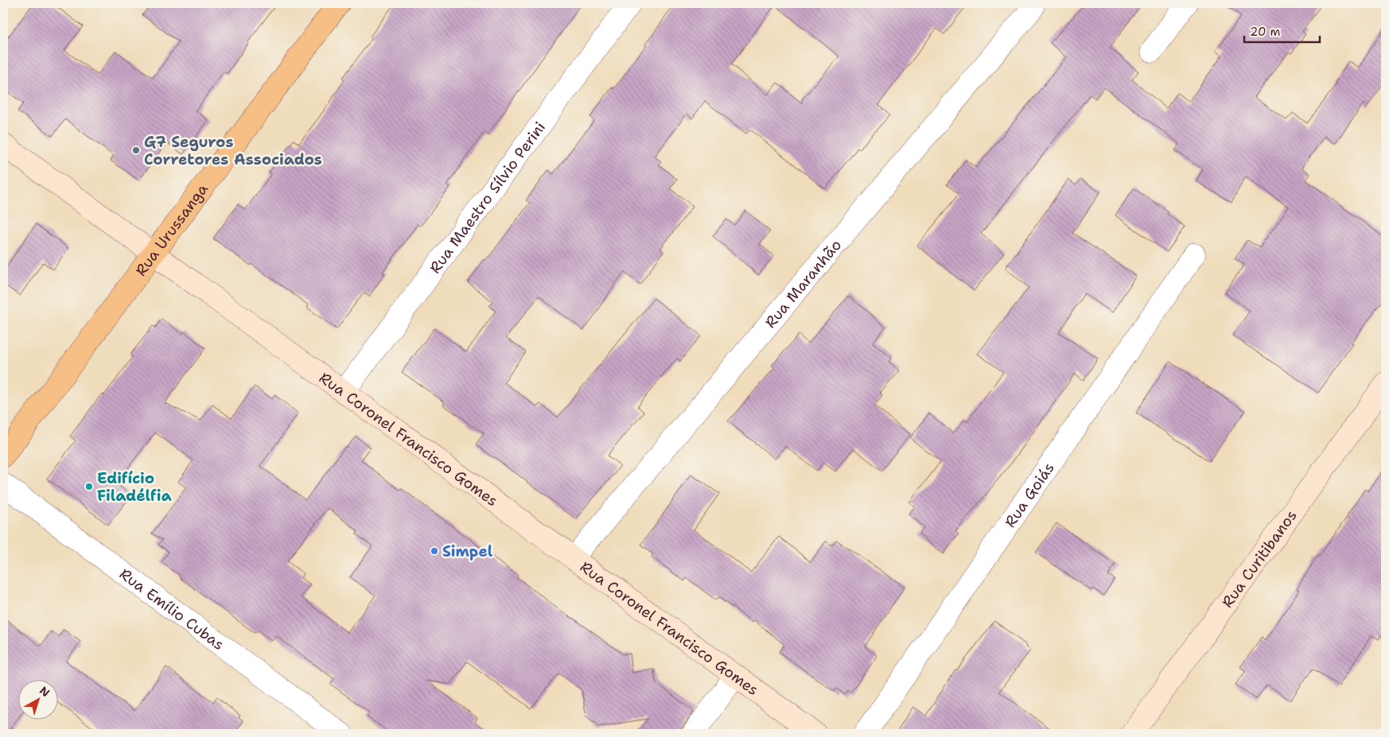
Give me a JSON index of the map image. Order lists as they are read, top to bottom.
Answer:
{
  "streets": {
    "main road": ["Rua Urussanga", "Rua Coronel Francisco Gomes", "Rua Curitibanos"],
    "street": [
      "Rua Maestro Sílvio Perini",
      "Rua Maranhão",
      "Rua Goiás",
      "Rua Emílio Cubas"
    ]
  },
  "crossings": [
    ["Rua Maestro Sílvio Perini", "Rua Coronel Francisco Gomes"],
    ["Rua Urussanga", "Rua Coronel Francisco Gomes"],
    ["Rua Maranhão", "Rua Coronel Francisco Gomes"]
  ],
  "places": ["G7 Seguros Corretores Associados", "Edifício Filadélfia", "Simpel"],
  "scale_bar": "20 m",
  "north": "top right"
}
